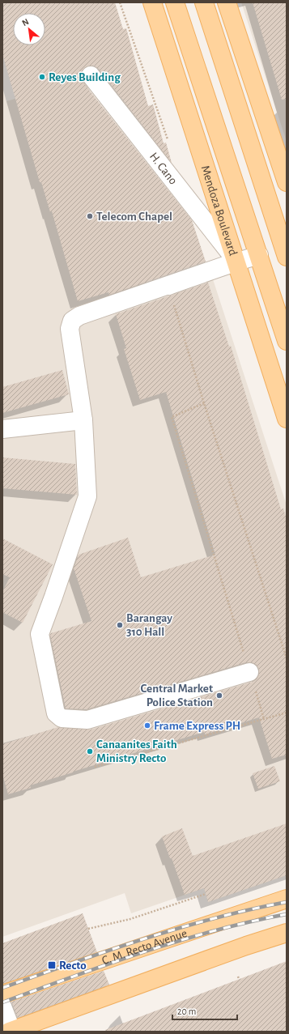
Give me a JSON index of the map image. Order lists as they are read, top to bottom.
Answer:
{
  "streets": {
    "main road": ["Mendoza Boulevard", "C. M. Recto Avenue"],
    "street": ["H. Cano"]
  },
  "crossings": [
    ["H. Cano", "Mendoza Boulevard"]
  ],
  "places": {
    "other": [
      "Reyes Building",
      "Telecom Chapel",
      "Barangay 310 Hall",
      "Central Market Police Station",
      "Frame Express PH",
      "Canaanites Faith Ministry Recto"
    ],
    "transit": ["Recto"]
  },
  "scale_bar": "20 m",
  "north": "top left"
}
